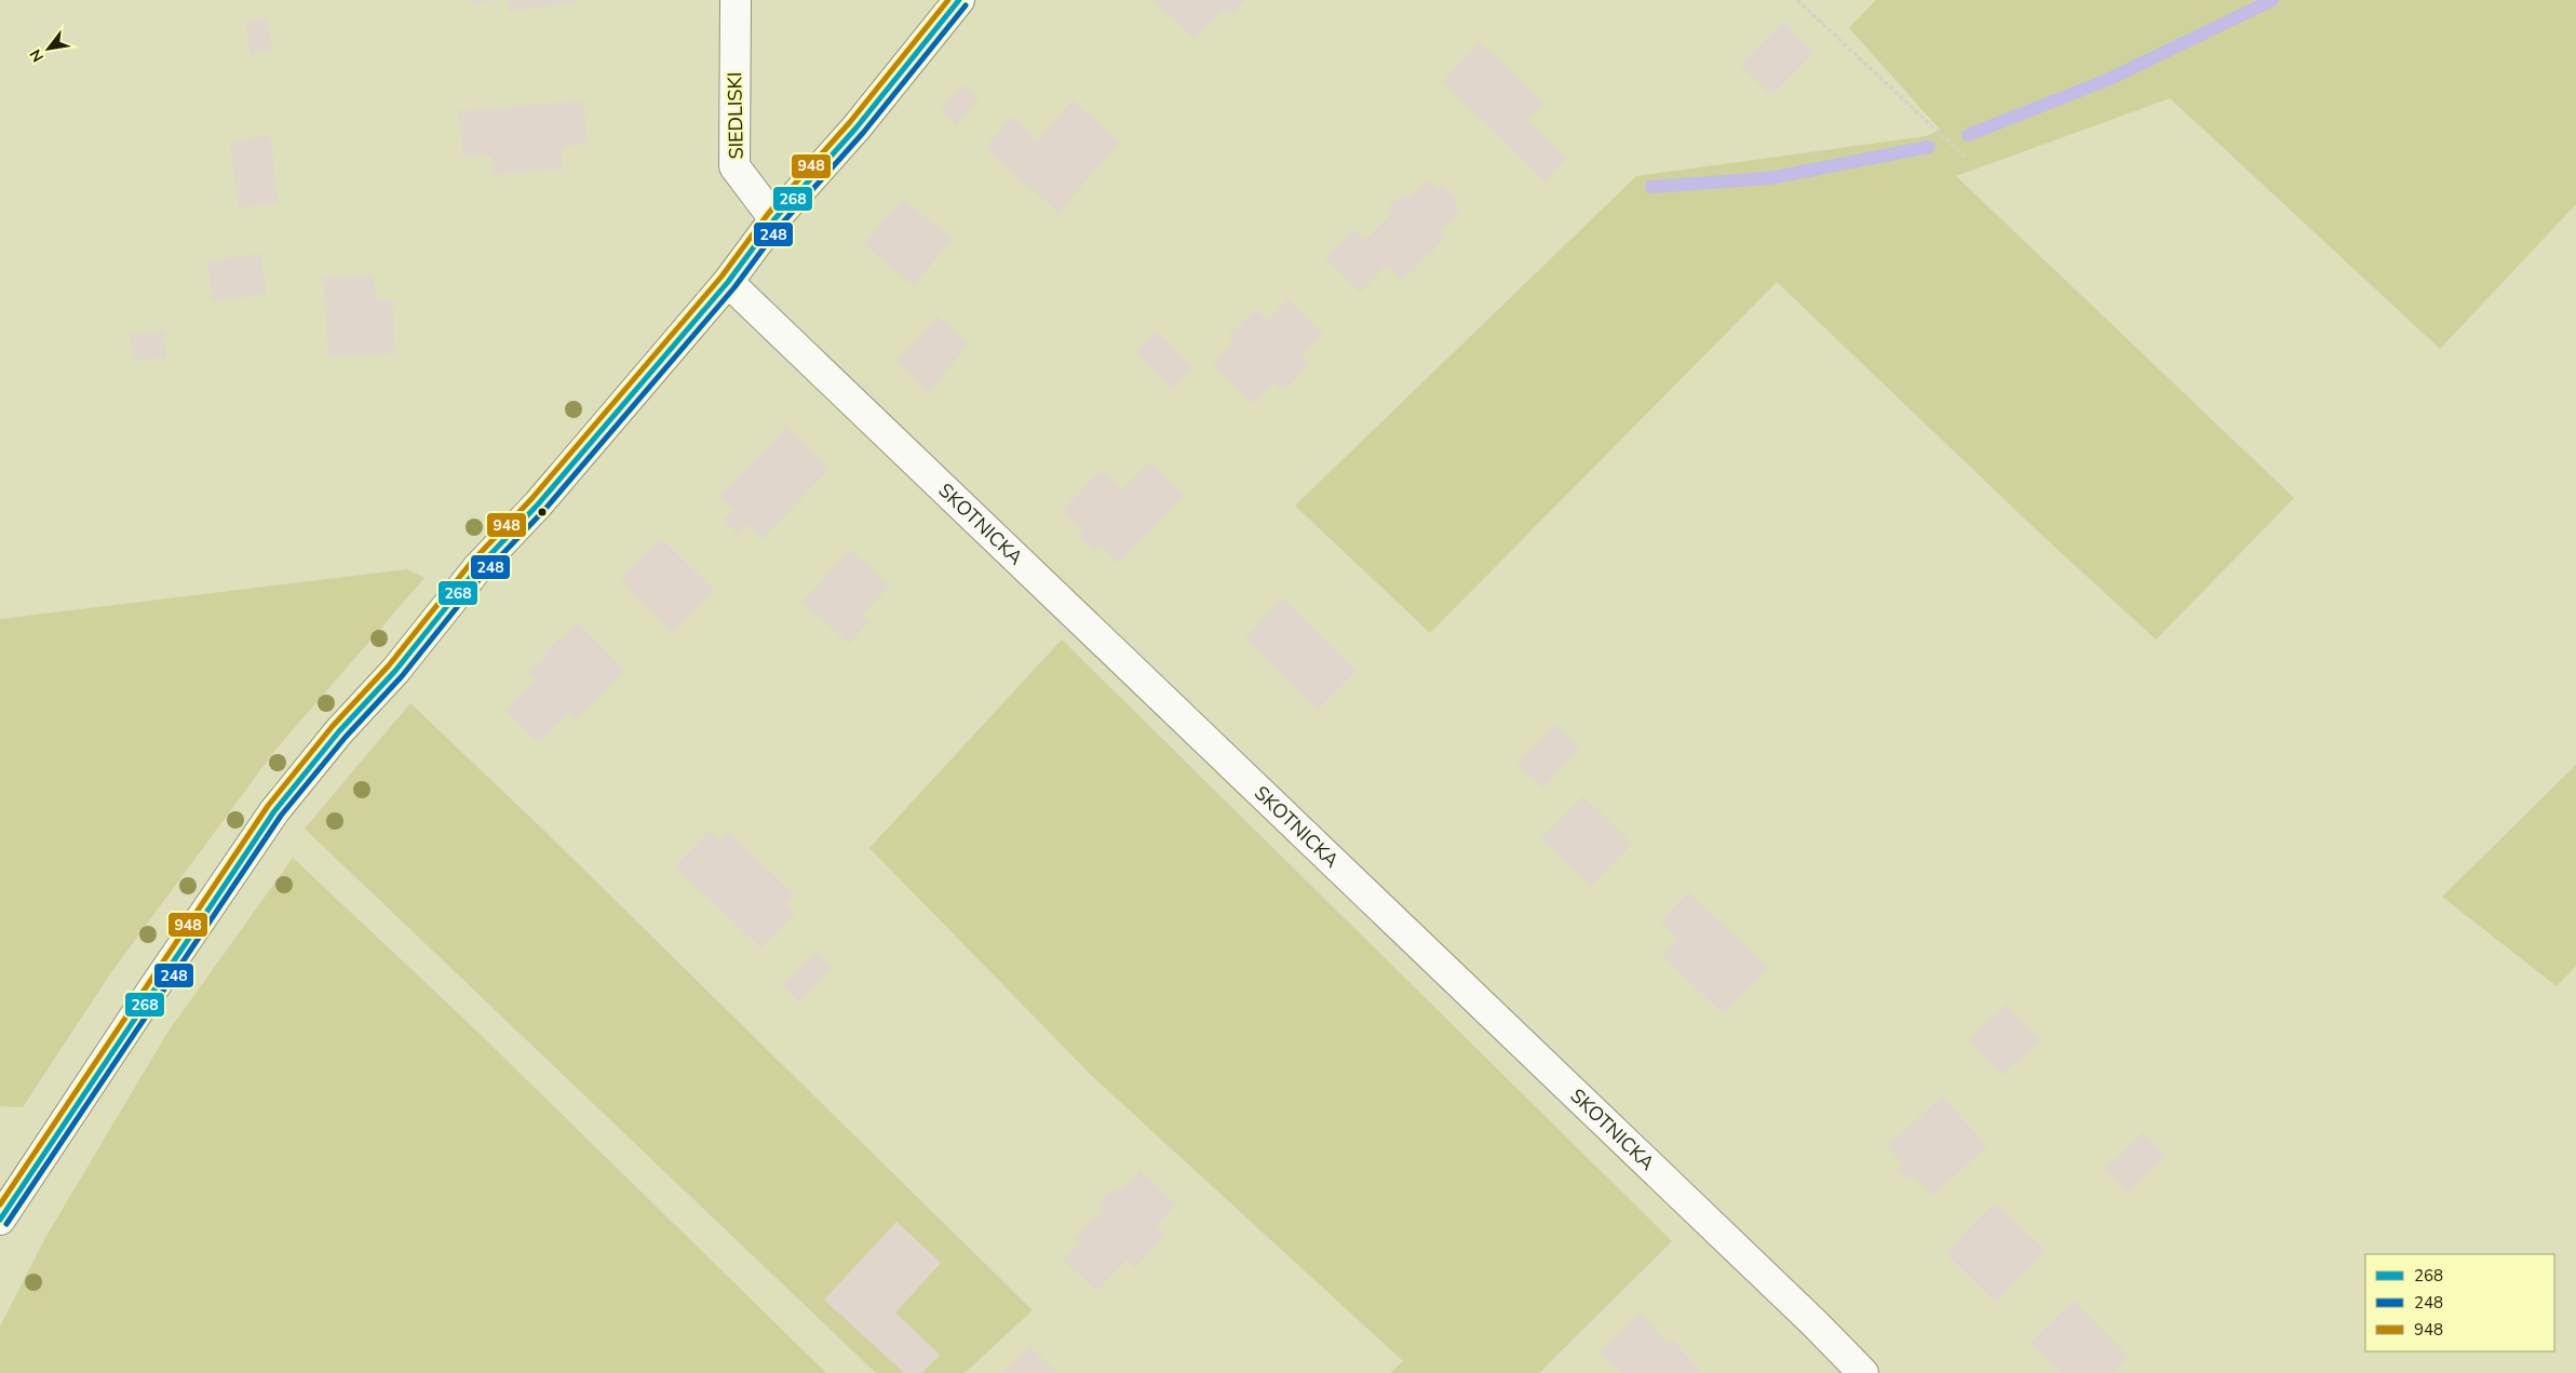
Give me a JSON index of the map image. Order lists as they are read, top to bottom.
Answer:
{
  "streets": {
    "street": ["SIEDLISKI", "SKOTNICKA"]
  },
  "lines": ["transit line 268", "transit line 948", "transit line 248"],
  "legend": ["268", "248", "948"],
  "north": "bottom left"
}
